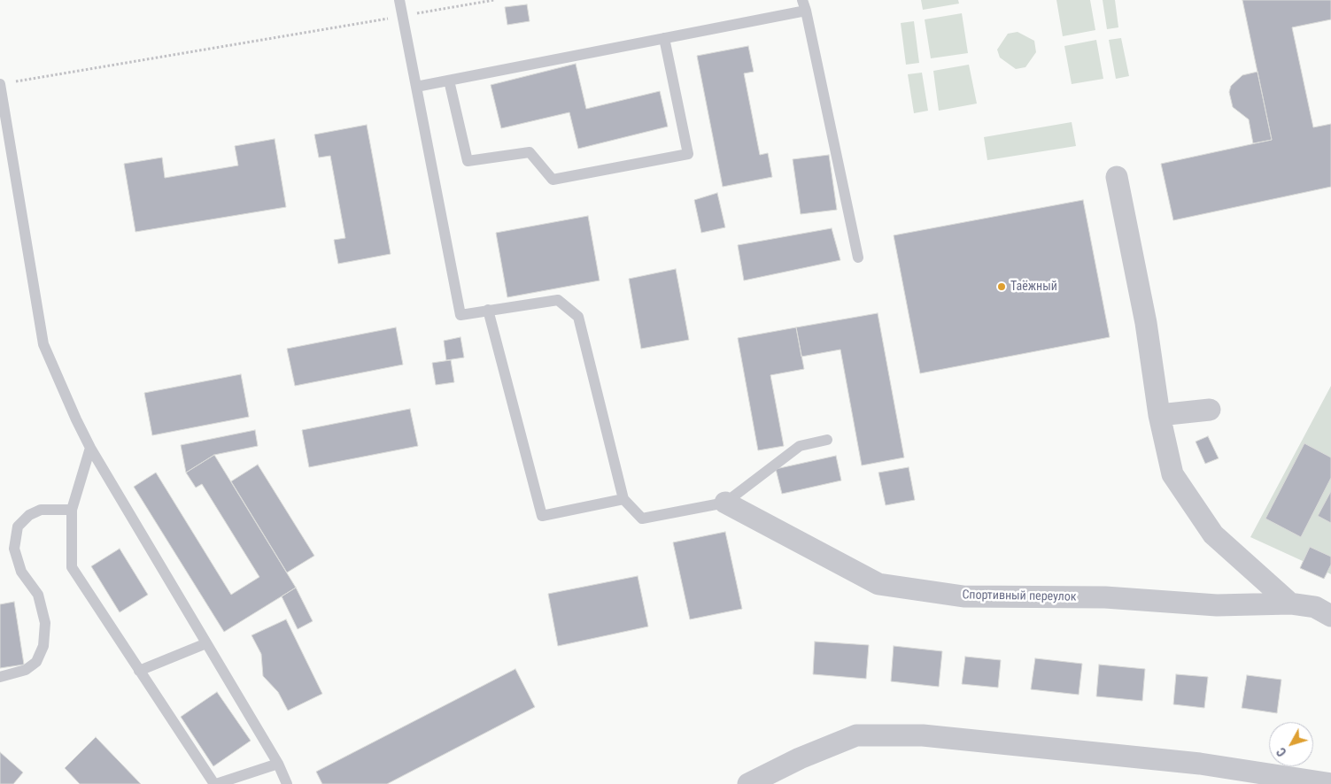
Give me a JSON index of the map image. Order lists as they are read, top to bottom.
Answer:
{
  "streets": {
    "street": ["Спортивный переулок"]
  },
  "places": ["Таёжный"],
  "north": "bottom left"
}
